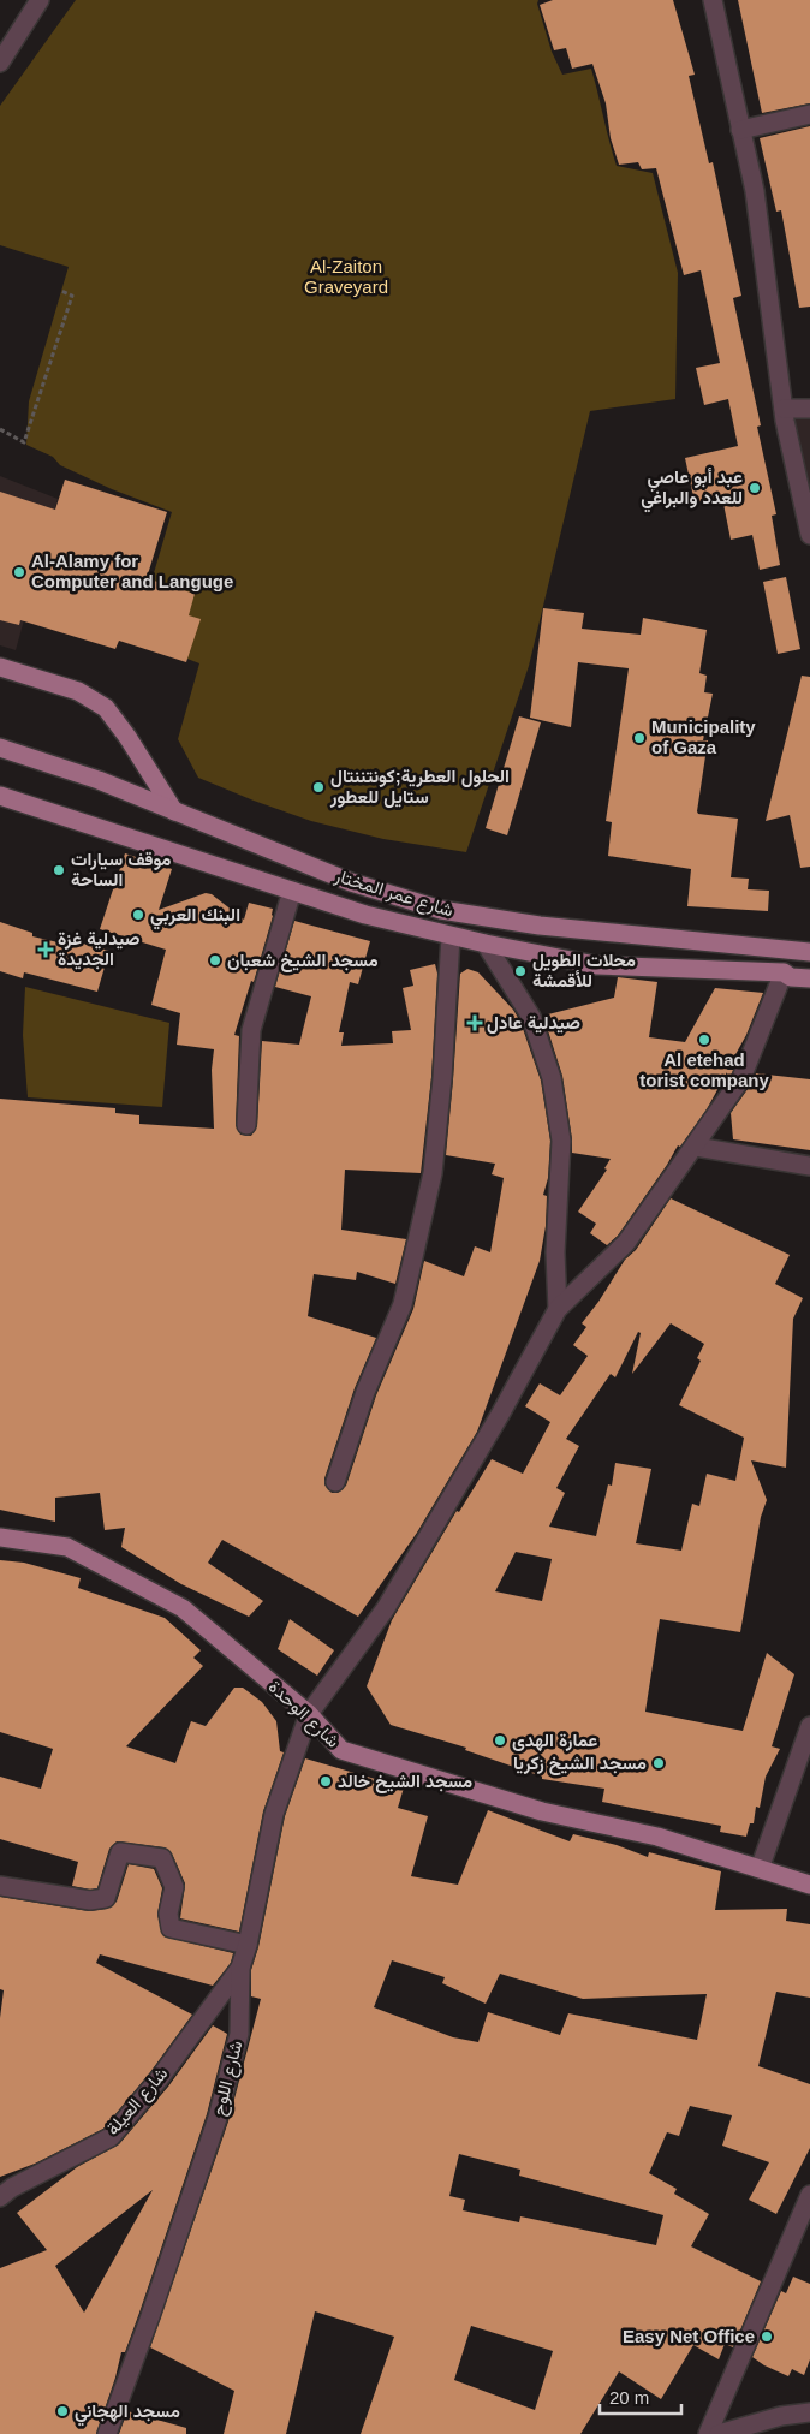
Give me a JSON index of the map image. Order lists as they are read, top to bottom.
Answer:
{
  "streets": {
    "main road": ["شارع عمر المختار", "شارع الوحدة"],
    "street": ["شارع اللوح", "شارع العيلة"]
  },
  "crossings": [
    ["شارع عمر المختار", "شارع اللوح"],
    ["شارع الوحدة", "شارع اللوح"],
    ["شارع اللوح", "شارع العيلة"]
  ],
  "parks": ["Al-Zaiton Graveyard"],
  "places": {
    "other": [
      "عبد أبو عاصي للعدد والبراغي",
      "Al-Alamy for Computer and Languge",
      "Municipality of Gaza",
      "الحلول العطرية;كونتننتال ستايل للعطور",
      "موقف سيارات الساحة",
      "البنك العربي",
      "مسجد الشيخ شعبان",
      "محلات الطويل للأقمشة",
      "Al etehad torist company",
      "عمارة الهدى",
      "مسجد الشيخ زكريا",
      "مسجد الشيخ خالد",
      "Easy Net Office",
      "مسجد الهجاني"
    ],
    "health": ["صيدلية غزة الجديدة", "صيدلية عادل"]
  },
  "scale_bar": "20 m"
}
